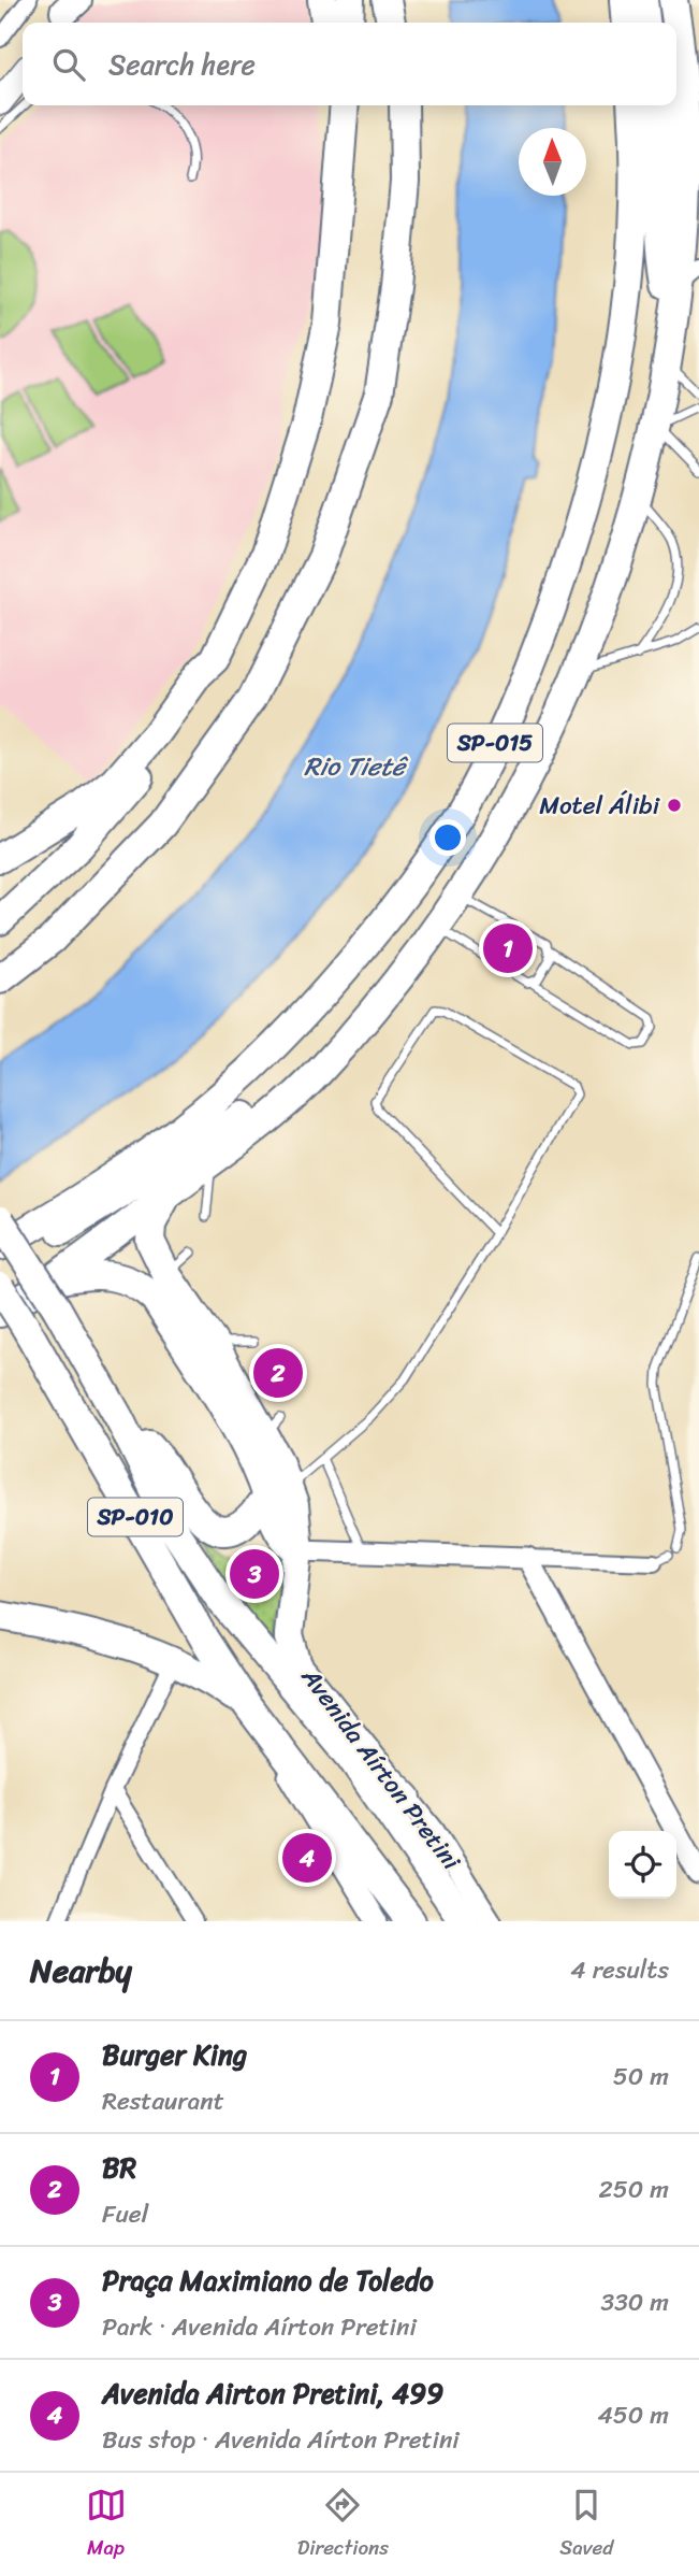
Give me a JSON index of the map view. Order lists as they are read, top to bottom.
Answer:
{
  "streets": {
    "highway": ["SP-015", "SP-010", "Avenida Aírton Pretini"]
  },
  "crossings": [
    ["SP-010", "Avenida Aírton Pretini"]
  ],
  "water": ["Rio Tietê"],
  "places": ["Motel Álibi"],
  "north": "top",
  "page": {
    "search": "Search here",
    "pins": [
      "1",
      "2",
      "3",
      "4"
    ],
    "heading": ["Nearby", "4 results"],
    "list": [
      {
        "mark": "1",
        "name": "Burger King",
        "note": "Restaurant",
        "value": "50 m"
      },
      {
        "mark": "2",
        "name": "BR",
        "note": "Fuel",
        "value": "250 m"
      },
      {
        "mark": "3",
        "name": "Praça Maximiano de Toledo",
        "note": "Park · Avenida Aírton Pretini",
        "value": "330 m"
      },
      {
        "mark": "4",
        "name": "Avenida Airton Pretini, 499",
        "note": "Bus stop · Avenida Aírton Pretini",
        "value": "450 m"
      }
    ],
    "nav": ["Map", "Directions", "Saved"]
  }
}
